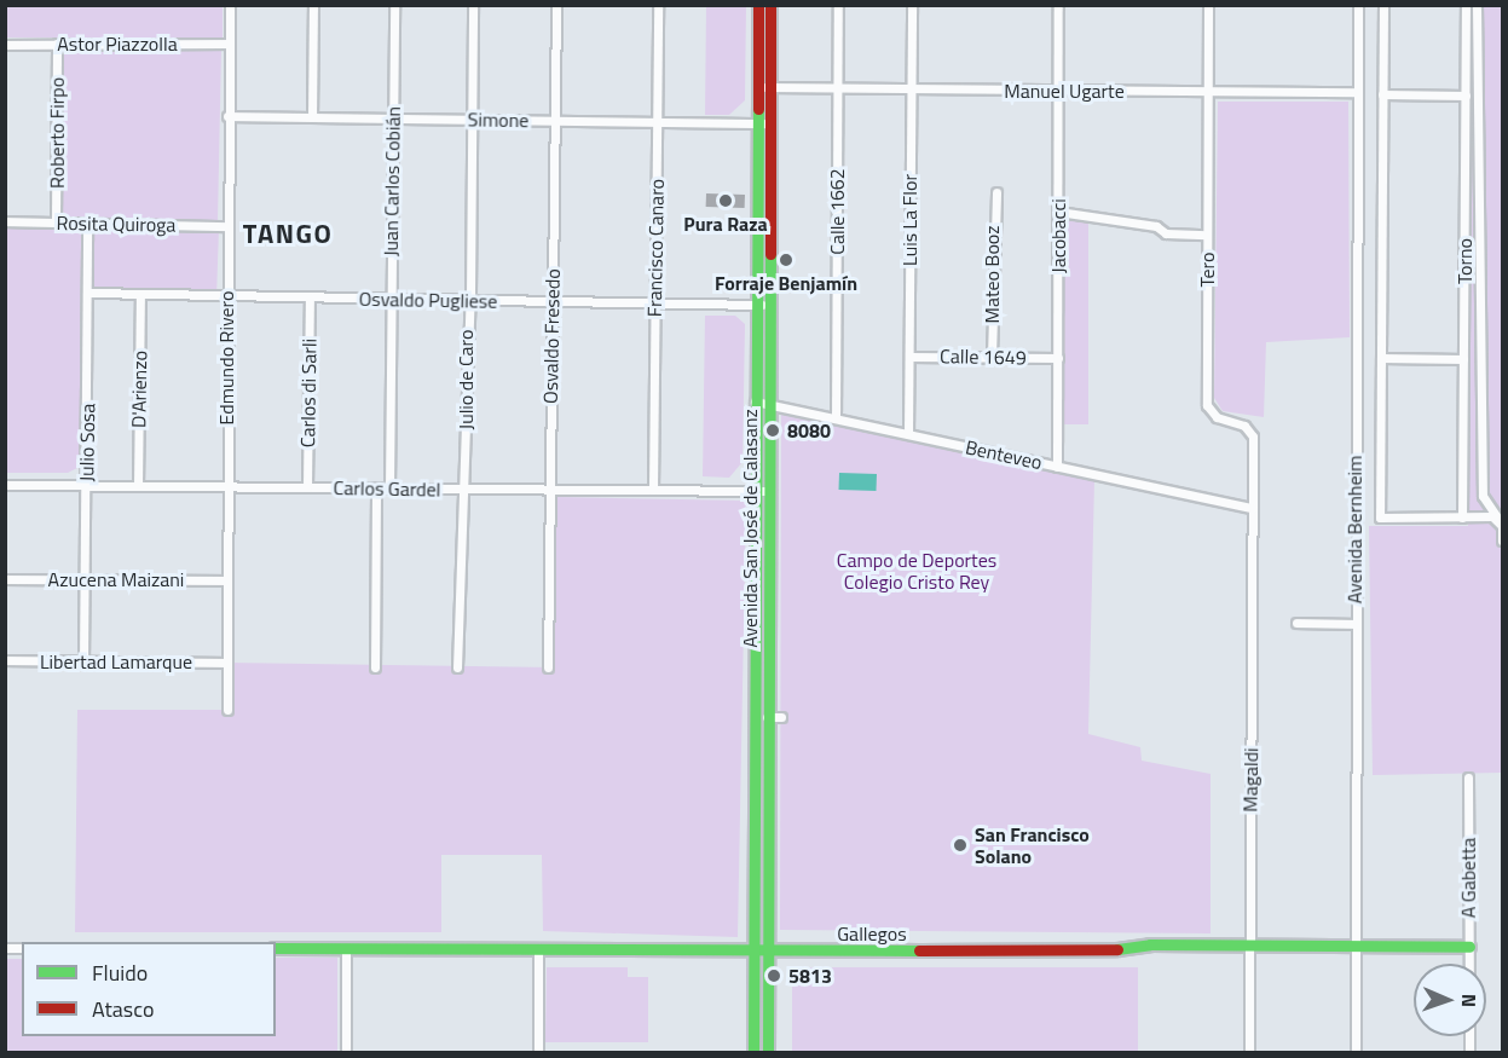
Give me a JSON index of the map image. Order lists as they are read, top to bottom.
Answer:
{
  "streets": {
    "main road": ["Avenida San José de Calasanz", "Gallegos"],
    "street": [
      "Astor Piazzolla",
      "Manuel Ugarte",
      "Simone",
      "Roberto Firpo",
      "Juan Carlos Cobián",
      "Calle 1662",
      "Luis La Flor",
      "Rosita Quiroga",
      "Jacobacci",
      "Francisco Canaro",
      "Torno",
      "Tero",
      "Mateo Booz",
      "Osvaldo Pugliese",
      "Osvaldo Fresedo",
      "Calle 1649",
      "Edmundo Rivero",
      "Julio de Caro",
      "D'Arienzo",
      "Carlos di Sarli",
      "Julio Sosa",
      "Benteveo",
      "Carlos Gardel",
      "Avenida Bernheim",
      "Azucena Maizani",
      "Libertad Lamarque",
      "Magaldi",
      "A Gabetta"
    ]
  },
  "crossings": [
    ["Astor Piazzolla", "Roberto Firpo"],
    ["Astor Piazzolla", "Edmundo Rivero"],
    ["Manuel Ugarte", "Calle 1662"],
    ["Manuel Ugarte", "Luis La Flor"],
    ["Manuel Ugarte", "Jacobacci"],
    ["Manuel Ugarte", "Tero"],
    ["Manuel Ugarte", "Avenida San José de Calasanz"],
    ["Manuel Ugarte", "Avenida Bernheim"],
    ["Simone", "Juan Carlos Cobián"],
    ["Simone", "Francisco Canaro"],
    ["Simone", "Osvaldo Fresedo"],
    ["Simone", "Edmundo Rivero"],
    ["Simone", "Julio de Caro"],
    ["Simone", "Avenida San José de Calasanz"],
    ["Roberto Firpo", "Rosita Quiroga"],
    ["Juan Carlos Cobián", "Osvaldo Pugliese"],
    ["Juan Carlos Cobián", "Carlos Gardel"],
    ["Calle 1662", "Benteveo"],
    ["Luis La Flor", "Calle 1649"],
    ["Luis La Flor", "Benteveo"],
    ["Rosita Quiroga", "Edmundo Rivero"],
    ["Rosita Quiroga", "Julio Sosa"],
    ["Jacobacci", "Calle 1649"],
    ["Jacobacci", "Benteveo"],
    ["Francisco Canaro", "Osvaldo Pugliese"],
    ["Francisco Canaro", "Carlos Gardel"],
    ["Tero", "Benteveo"],
    ["Tero", "Magaldi"],
    ["Mateo Booz", "Calle 1649"],
    ["Osvaldo Pugliese", "Osvaldo Fresedo"],
    ["Osvaldo Pugliese", "Edmundo Rivero"],
    ["Osvaldo Pugliese", "Julio de Caro"],
    ["Osvaldo Pugliese", "D'Arienzo"],
    ["Osvaldo Pugliese", "Carlos di Sarli"],
    ["Osvaldo Pugliese", "Julio Sosa"],
    ["Osvaldo Pugliese", "Avenida San José de Calasanz"],
    ["Osvaldo Fresedo", "Carlos Gardel"],
    ["Edmundo Rivero", "Carlos Gardel"],
    ["Edmundo Rivero", "Azucena Maizani"],
    ["Edmundo Rivero", "Libertad Lamarque"],
    ["Julio de Caro", "Carlos Gardel"],
    ["D'Arienzo", "Carlos Gardel"],
    ["Carlos di Sarli", "Carlos Gardel"],
    ["Julio Sosa", "Carlos Gardel"],
    ["Julio Sosa", "Azucena Maizani"],
    ["Julio Sosa", "Libertad Lamarque"],
    ["Benteveo", "Avenida San José de Calasanz"],
    ["Benteveo", "Magaldi"],
    ["Carlos Gardel", "Avenida San José de Calasanz"],
    ["Avenida San José de Calasanz", "Gallegos"],
    ["Avenida Bernheim", "Gallegos"],
    ["Magaldi", "Gallegos"],
    ["A Gabetta", "Gallegos"]
  ],
  "districts": ["TANGO"],
  "parks": ["Campo de Deportes Colegio Cristo Rey"],
  "places": [
    "Pura Raza",
    "Forraje Benjamín",
    "8080",
    "San Francisco Solano",
    "5813"
  ],
  "legend": ["Fluido", "Atasco"],
  "north": "right"
}
